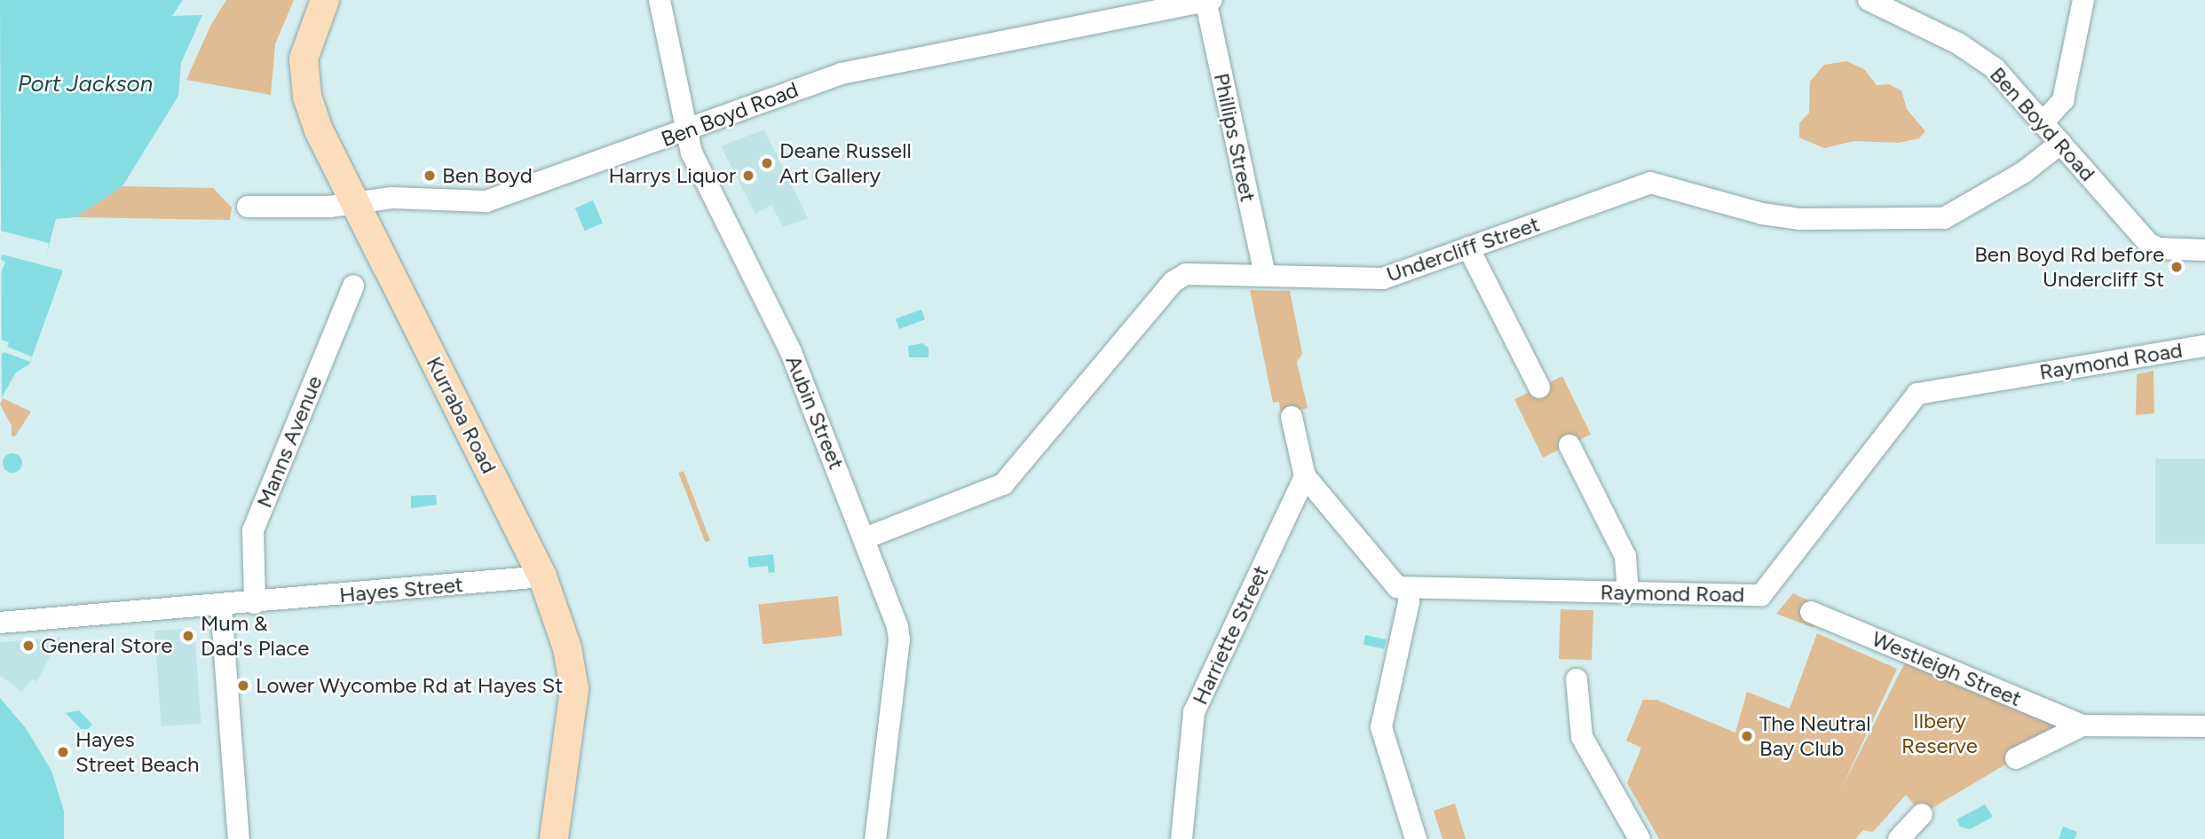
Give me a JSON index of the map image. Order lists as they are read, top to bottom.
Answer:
{
  "streets": {
    "main road": ["Kurraba Road"],
    "street": [
      "Ben Boyd Road",
      "Phillips Street",
      "Undercliff Street",
      "Raymond Road",
      "Aubin Street",
      "Manns Avenue",
      "Hayes Street",
      "Harriette Street",
      "Westleigh Street"
    ]
  },
  "crossings": [
    ["Ben Boyd Road", "Phillips Street"],
    ["Ben Boyd Road", "Undercliff Street"],
    ["Ben Boyd Road", "Aubin Street"],
    ["Ben Boyd Road", "Kurraba Road"],
    ["Phillips Street", "Undercliff Street"],
    ["Undercliff Street", "Aubin Street"],
    ["Kurraba Road", "Hayes Street"],
    ["Manns Avenue", "Hayes Street"]
  ],
  "water": ["Port Jackson"],
  "parks": ["Ilbery Reserve"],
  "places": [
    "Deane Russell Art Gallery",
    "Ben Boyd",
    "Harrys Liquor",
    "Ben Boyd Rd before Undercliff St",
    "Mum & Dad's Place",
    "General Store",
    "Lower Wycombe Rd at Hayes St",
    "The Neutral Bay Club",
    "Hayes Street Beach"
  ]
}
